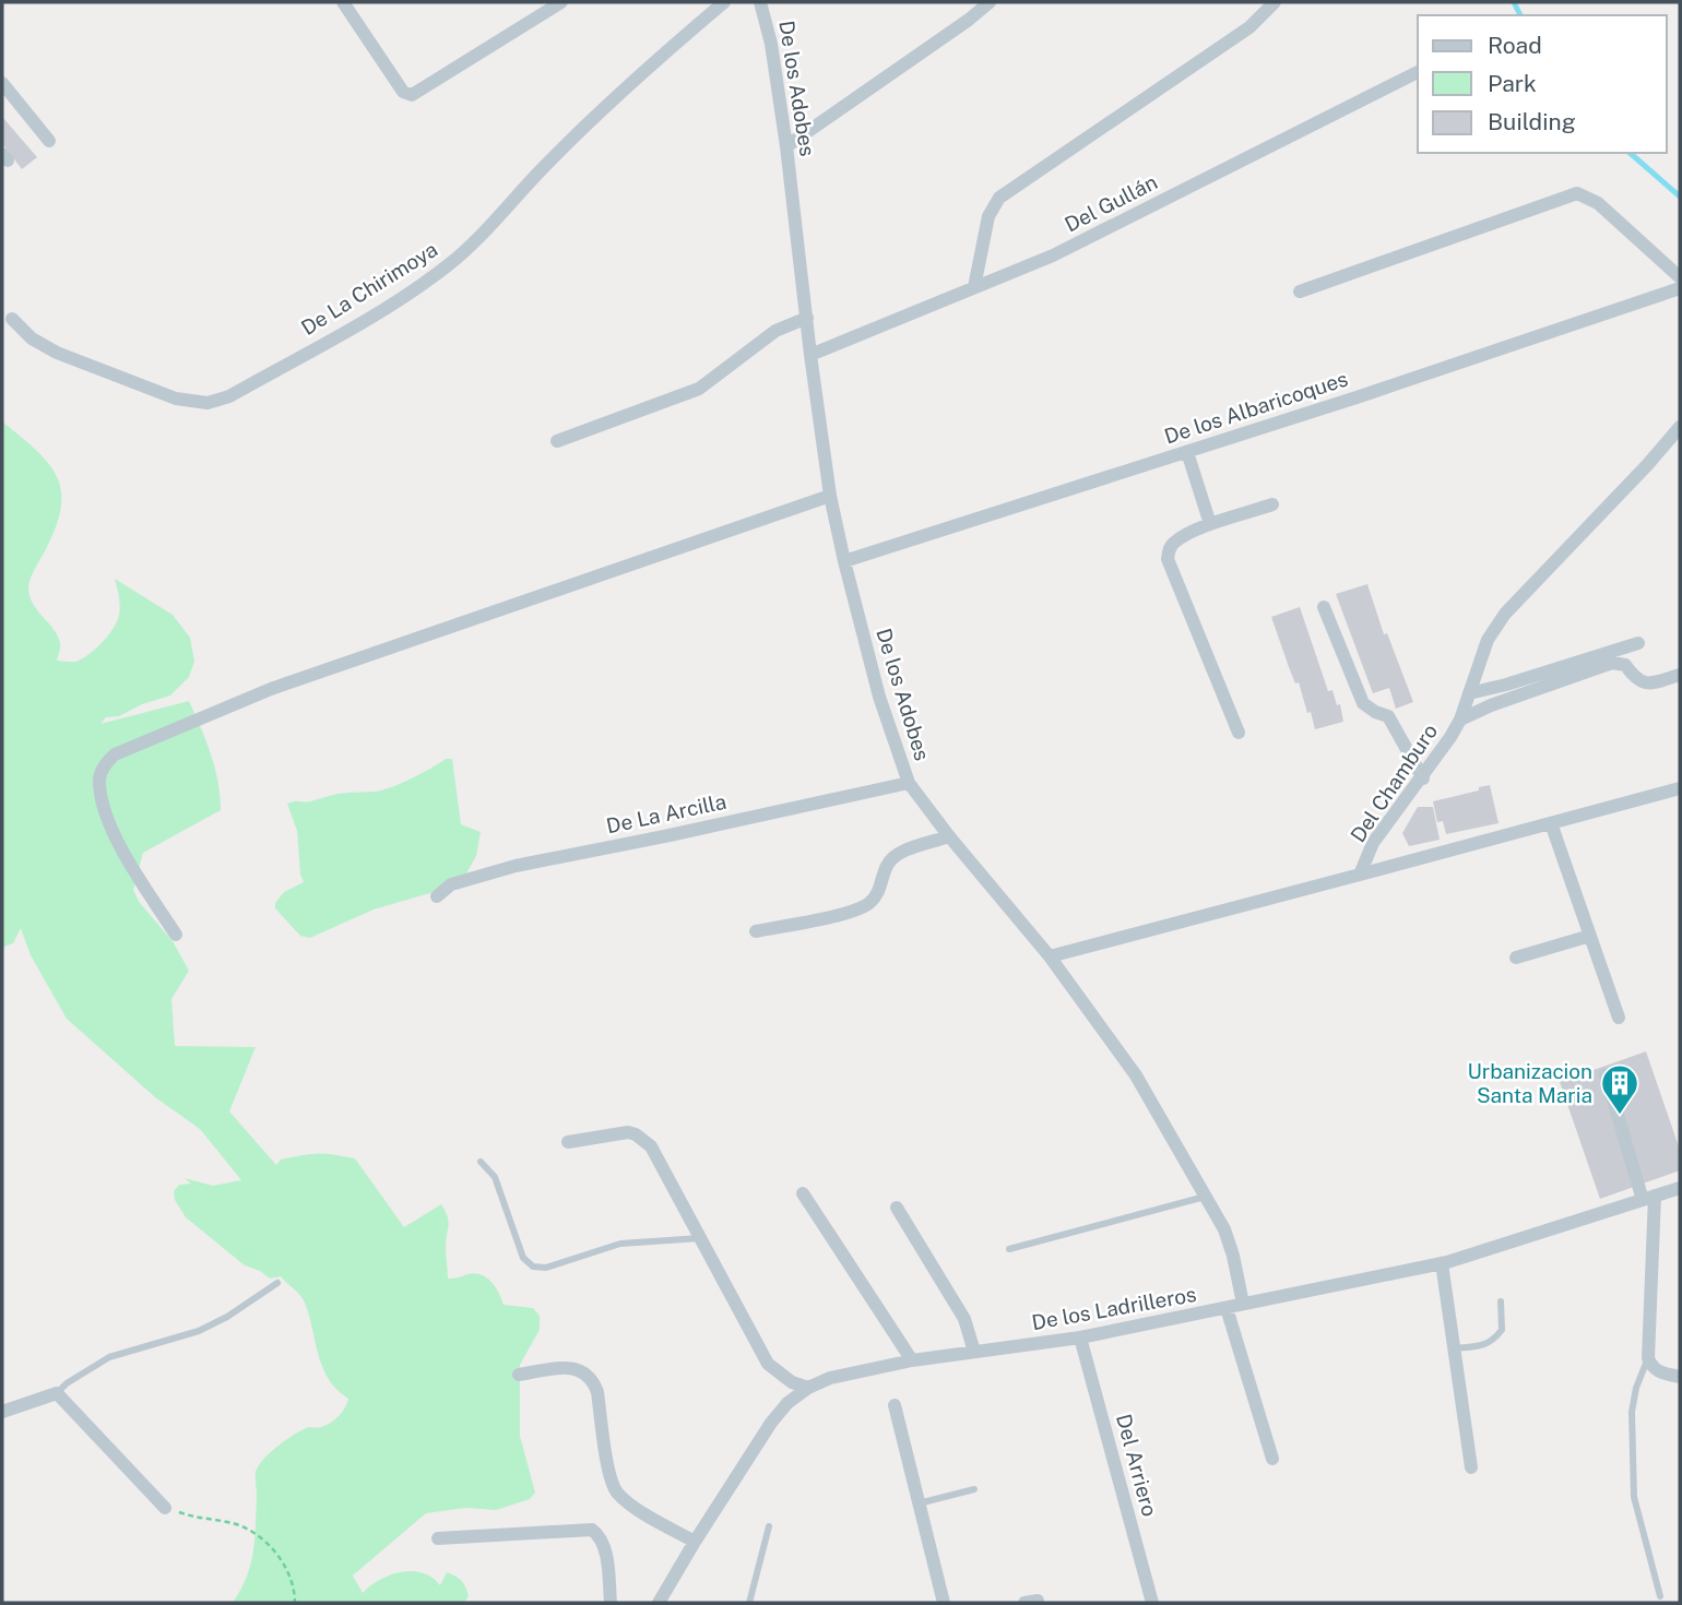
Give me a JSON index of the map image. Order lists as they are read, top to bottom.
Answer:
{
  "streets": {
    "street": [
      "De los Adobes",
      "Del Gullán",
      "De La Chirimoya",
      "De los Albaricoques",
      "Del Chamburo",
      "De La Arcilla",
      "De los Ladrilleros",
      "Del Arriero"
    ]
  },
  "crossings": [
    ["De los Adobes", "Del Gullán"],
    ["De los Adobes", "De los Albaricoques"],
    ["De los Adobes", "Del Chamburo"],
    ["De los Adobes", "De La Arcilla"],
    ["De los Adobes", "De los Ladrilleros"],
    ["De los Ladrilleros", "Del Arriero"]
  ],
  "places": {
    "building": ["Urbanizacion Santa Maria"]
  },
  "legend": ["Road", "Park", "Building"]
}
